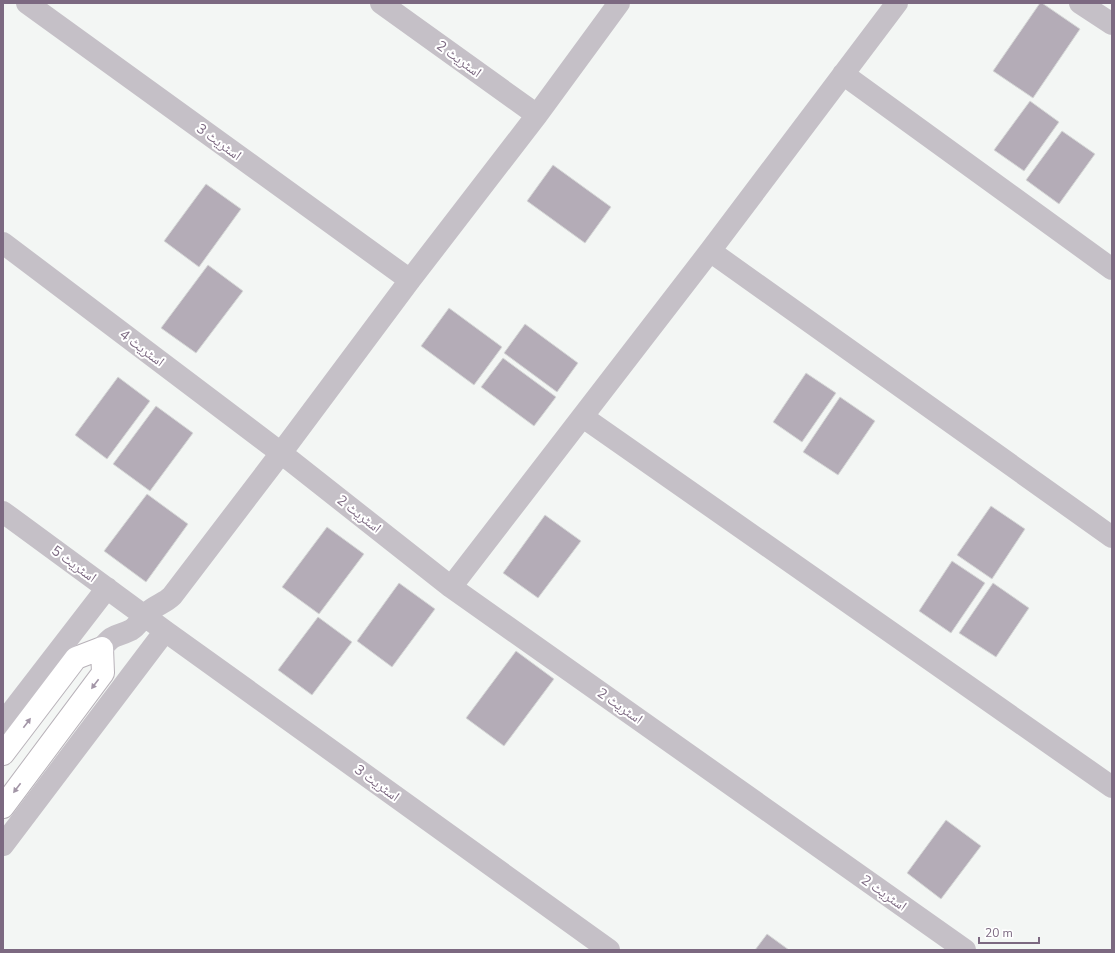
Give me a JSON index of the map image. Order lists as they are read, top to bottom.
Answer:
{
  "streets": {
    "street": [
      "اسٹریٹ 2",
      "اسٹریٹ 3",
      "اسٹریٹ 4",
      "اسٹریٹ 5"
    ]
  },
  "crossings": [
    ["اسٹریٹ 2", "اسٹریٹ 4"],
    ["اسٹریٹ 3", "اسٹریٹ 5"]
  ],
  "scale_bar": "20 m"
}
